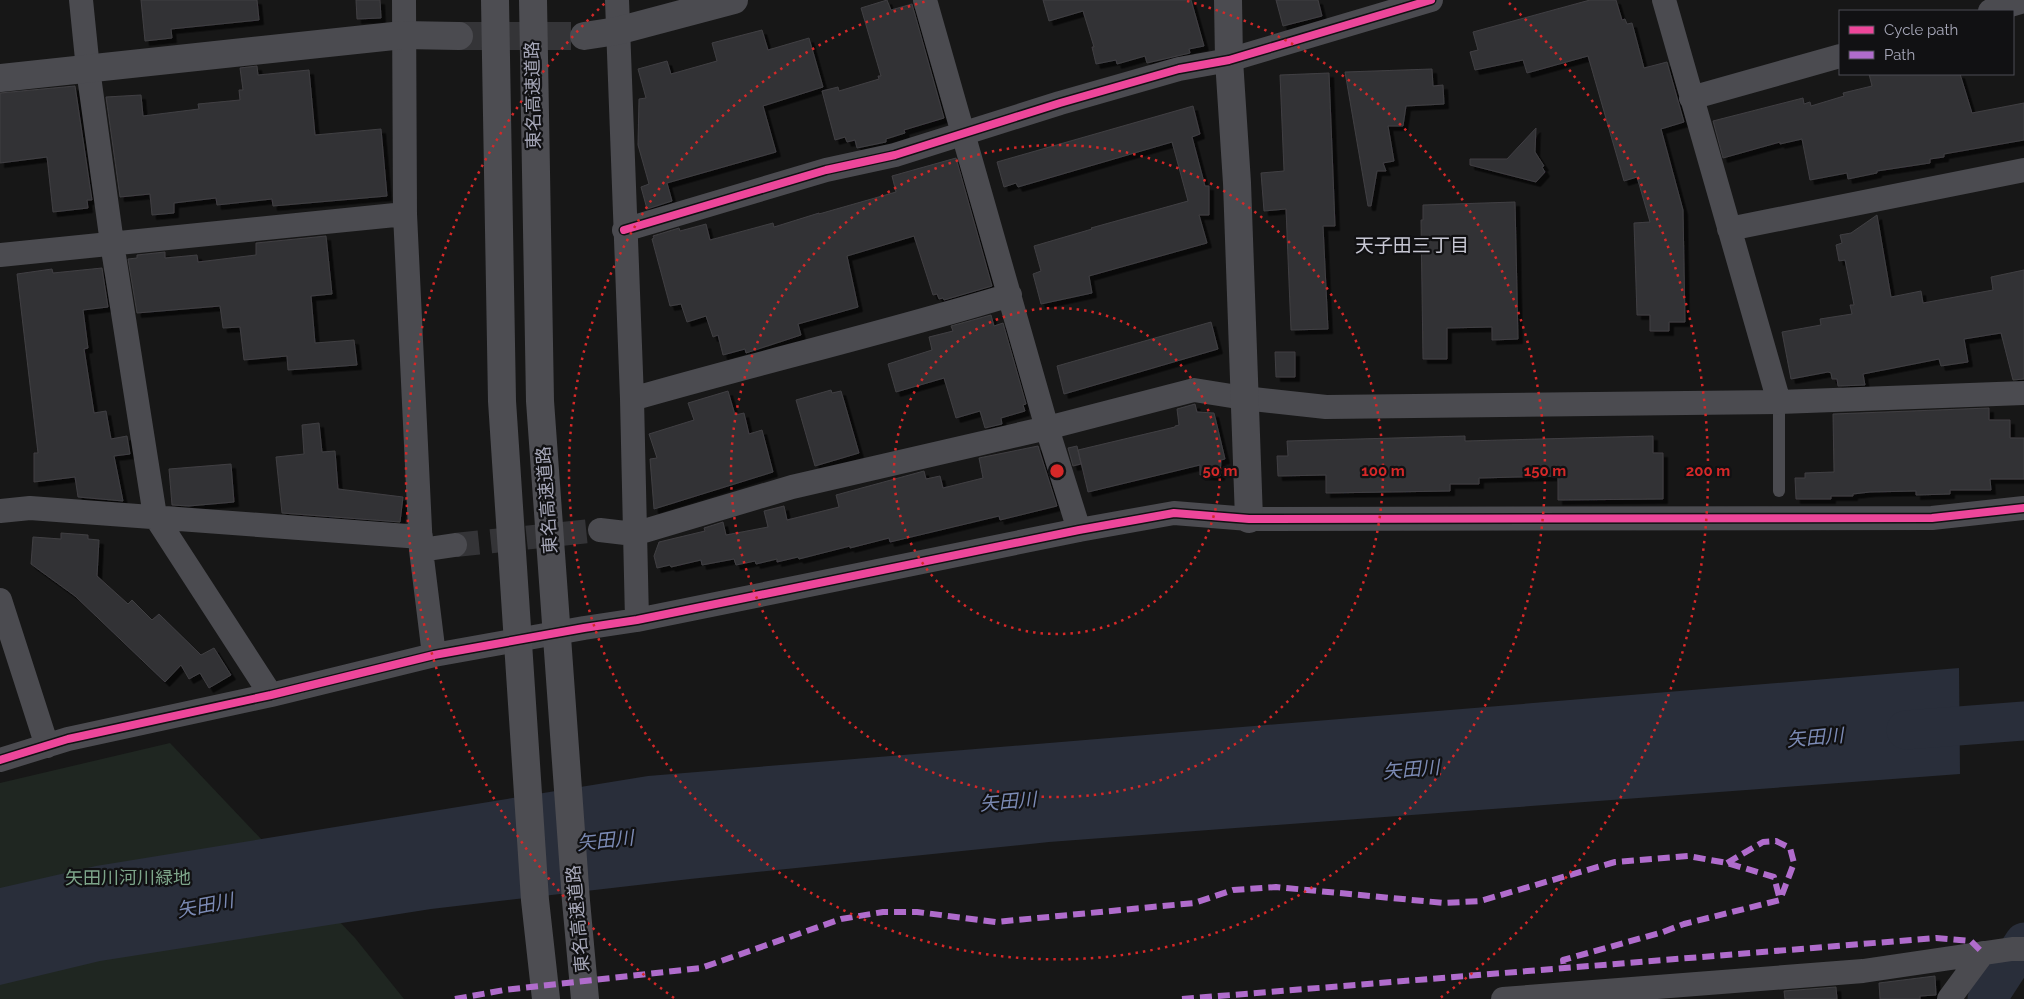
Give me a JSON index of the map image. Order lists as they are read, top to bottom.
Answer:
{
  "streets": {
    "highway": ["東名高速道路"]
  },
  "districts": ["天子田三丁目"],
  "water": ["矢田川"],
  "parks": ["矢田川河川緑地"],
  "legend": ["Cycle path", "Path"],
  "rings": [
    "50 m",
    "100 m",
    "150 m",
    "200 m"
  ]
}
